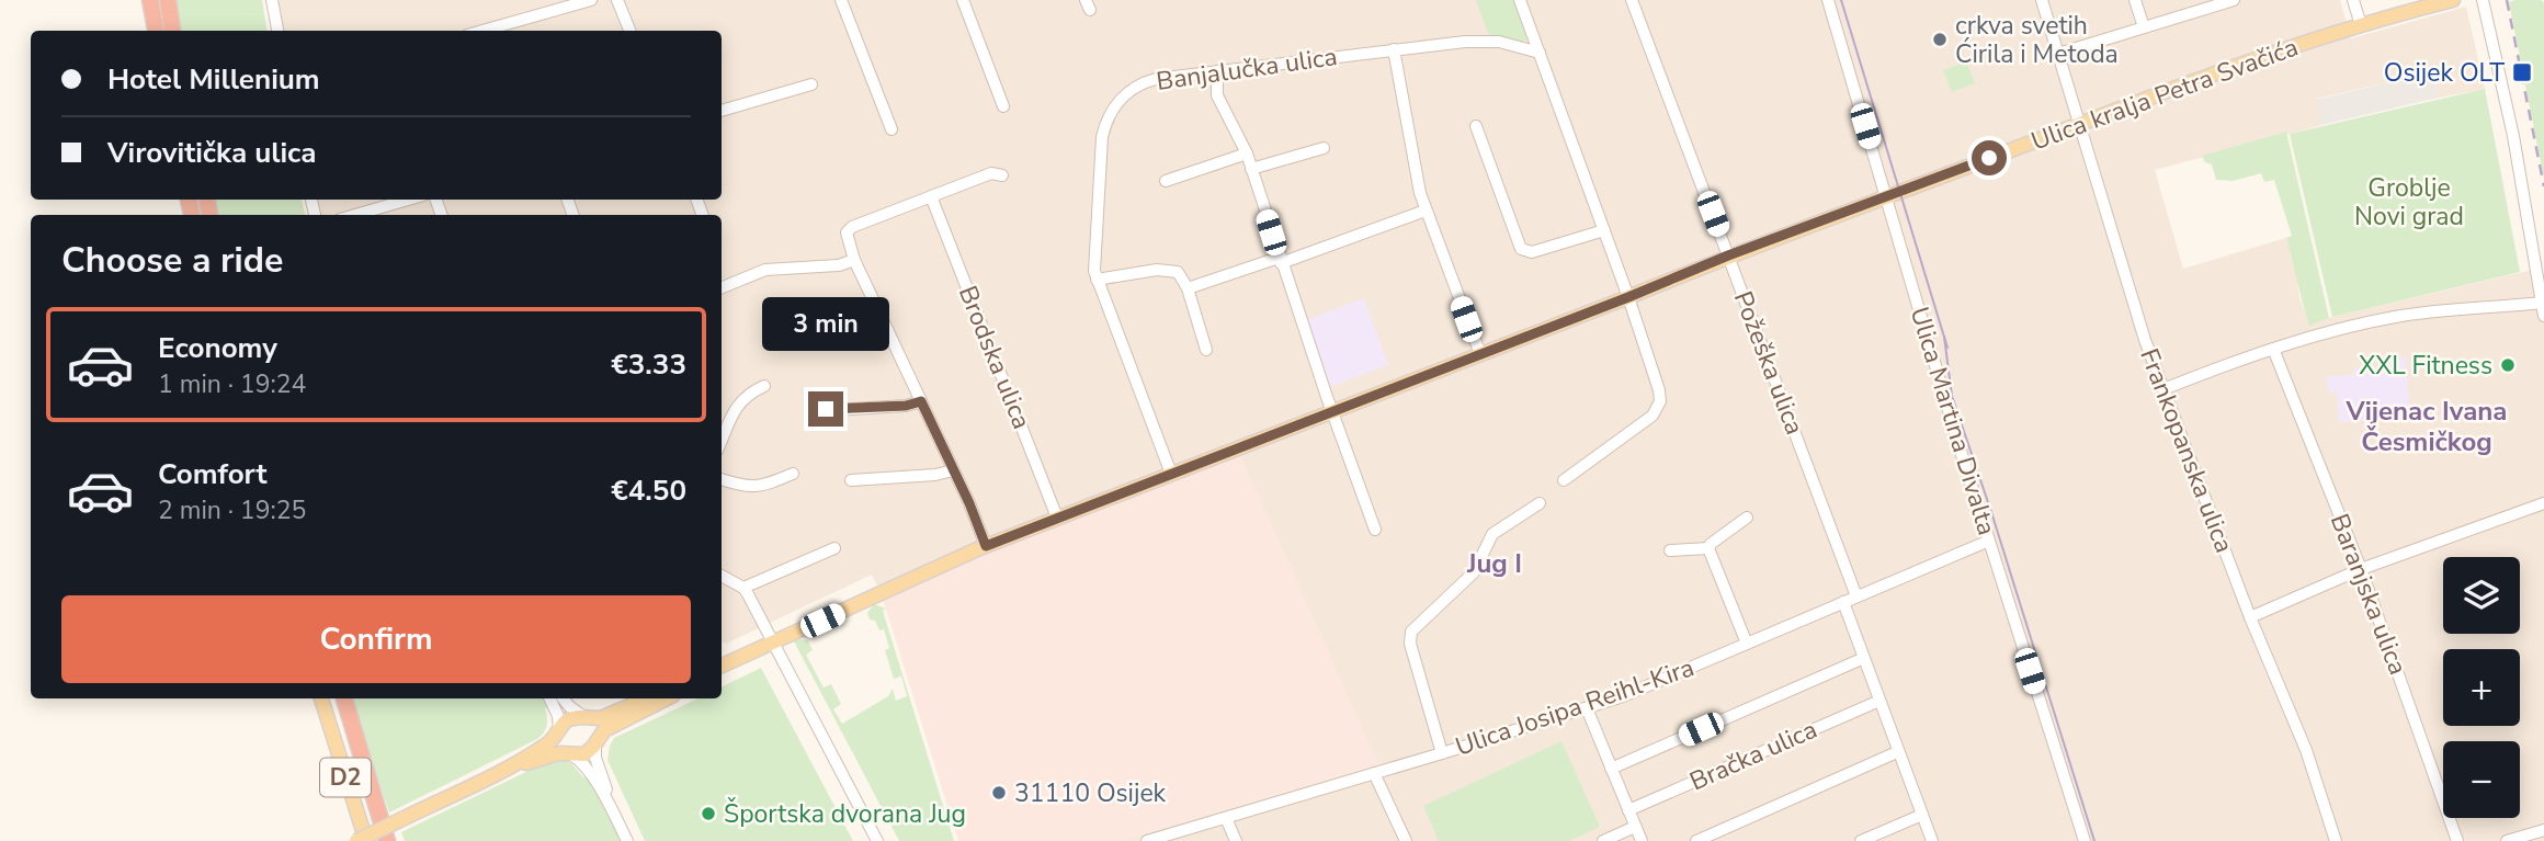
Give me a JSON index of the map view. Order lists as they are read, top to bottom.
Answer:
{
  "streets": {
    "highway": ["D2"],
    "main road": ["Ulica kralja Petra Svačića"],
    "street": [
      "Banjalučka ulica",
      "Brodska ulica",
      "Požeška ulica",
      "Ulica Martina Divalta",
      "Frankopanska ulica",
      "Baranjska ulica",
      "Ulica Josipa Reihl-Kira",
      "Bračka ulica"
    ]
  },
  "crossings": [
    ["Banjalučka ulica", "Ulica kralja Petra Svačića"],
    ["Ulica kralja Petra Svačića", "Brodska ulica"],
    ["Ulica kralja Petra Svačića", "Požeška ulica"],
    ["Ulica kralja Petra Svačića", "Ulica Martina Divalta"],
    ["Ulica kralja Petra Svačića", "Frankopanska ulica"],
    ["Požeška ulica", "Ulica Josipa Reihl-Kira"],
    ["Ulica Martina Divalta", "Ulica Josipa Reihl-Kira"]
  ],
  "districts": ["Vijenac Ivana Česmičkog", "Jug I"],
  "parks": ["Groblje Novi grad"],
  "places": {
    "other": [
      "crkva svetih Ćirila i Metoda",
      "XXL Fitness",
      "31110 Osijek",
      "Športska dvorana Jug"
    ],
    "transit": ["Osijek OLT"]
  },
  "page": {
    "banner": ["Hotel Millenium", "Virovitička ulica"],
    "heading": "Choose a ride",
    "bubble": "3 min",
    "list": [
      {
        "name": "Economy",
        "note": "1 min · 19:24",
        "value": "€3.33"
      },
      {
        "name": "Comfort",
        "note": "2 min · 19:25",
        "value": "€4.50"
      }
    ],
    "map_buttons": ["+", "−"],
    "buttons": "Confirm"
  }
}
